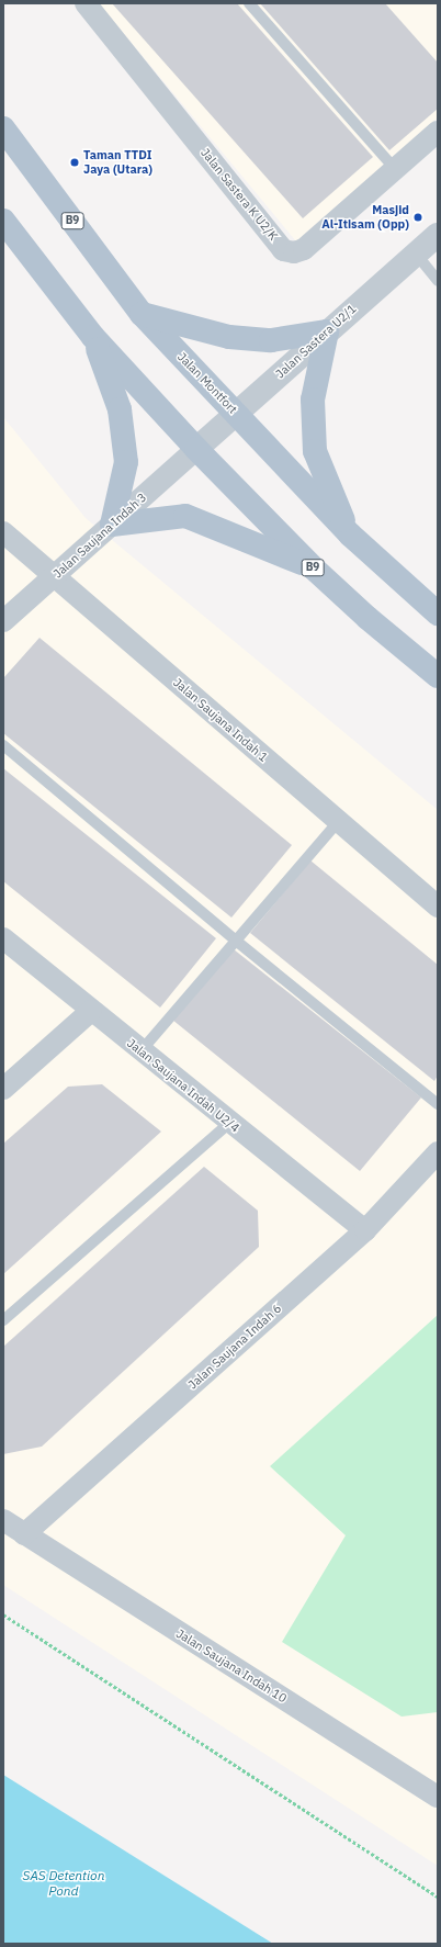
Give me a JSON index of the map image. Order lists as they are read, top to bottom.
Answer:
{
  "streets": {
    "main road": ["B9", "Jalan Montfort"],
    "street": [
      "Jalan Sastera K U2/K",
      "Jalan Sastera U2/1",
      "Jalan Saujana Indah 3",
      "Jalan Saujana Indah 1",
      "Jalan Saujana Indah U2/4",
      "Jalan Saujana Indah 6",
      "Jalan Saujana Indah 10"
    ]
  },
  "crossings": [
    ["B9", "Jalan Sastera U2/1"],
    ["B9", "Jalan Saujana Indah 3"],
    ["Jalan Sastera U2/1", "Jalan Montfort"],
    ["Jalan Sastera U2/1", "Jalan Saujana Indah 3"],
    ["Jalan Saujana Indah 3", "Jalan Saujana Indah 1"],
    ["Jalan Saujana Indah U2/4", "Jalan Saujana Indah 6"],
    ["Jalan Saujana Indah 6", "Jalan Saujana Indah 10"]
  ],
  "water": ["SAS Detention Pond"],
  "places": ["Taman TTDI Jaya (Utara)", "Masjid Al-Itisam (Opp)"]
}
